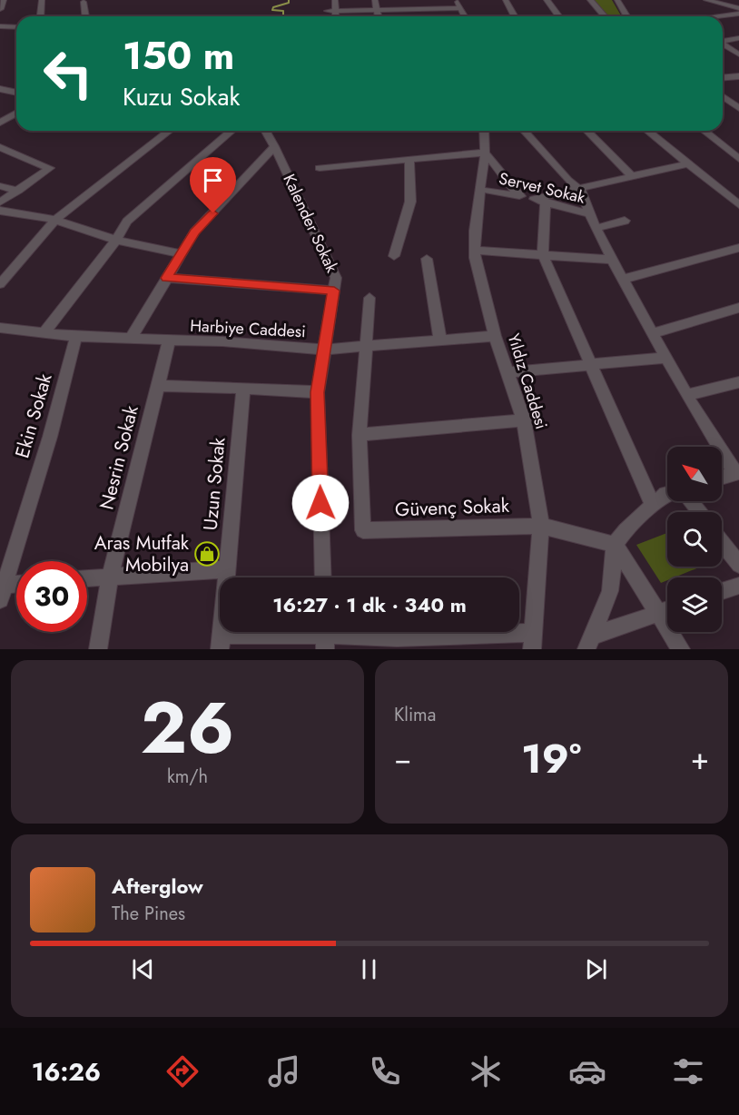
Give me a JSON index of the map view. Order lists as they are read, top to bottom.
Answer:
{
  "streets": {
    "street": [
      "Servet Sokak",
      "Kalender Sokak",
      "Harbiye Caddesi",
      "Yıldız Caddesi",
      "Ekin Sokak",
      "Nesrin Sokak",
      "Uzun Sokak",
      "Güvenç Sokak"
    ]
  },
  "crossings": [
    ["Kalender Sokak", "Harbiye Caddesi"],
    ["Harbiye Caddesi", "Yıldız Caddesi"],
    ["Harbiye Caddesi", "Ekin Sokak"],
    ["Harbiye Caddesi", "Nesrin Sokak"],
    ["Yıldız Caddesi", "Güvenç Sokak"]
  ],
  "places": {
    "shop": ["Aras Mutfak Mobilya"]
  },
  "north": "top left",
  "page": {
    "turn": ["150 m", "Kuzu Sokak"],
    "limit": "30",
    "trip": "16:27 · 1 dk · 340 m",
    "tile": [
      ["26", "km/h"],
      "Klima"
    ],
    "heat": ["−", "19°", "+"],
    "song": ["Afterglow", "The Pines"],
    "tabs": "16:26"
  }
}
